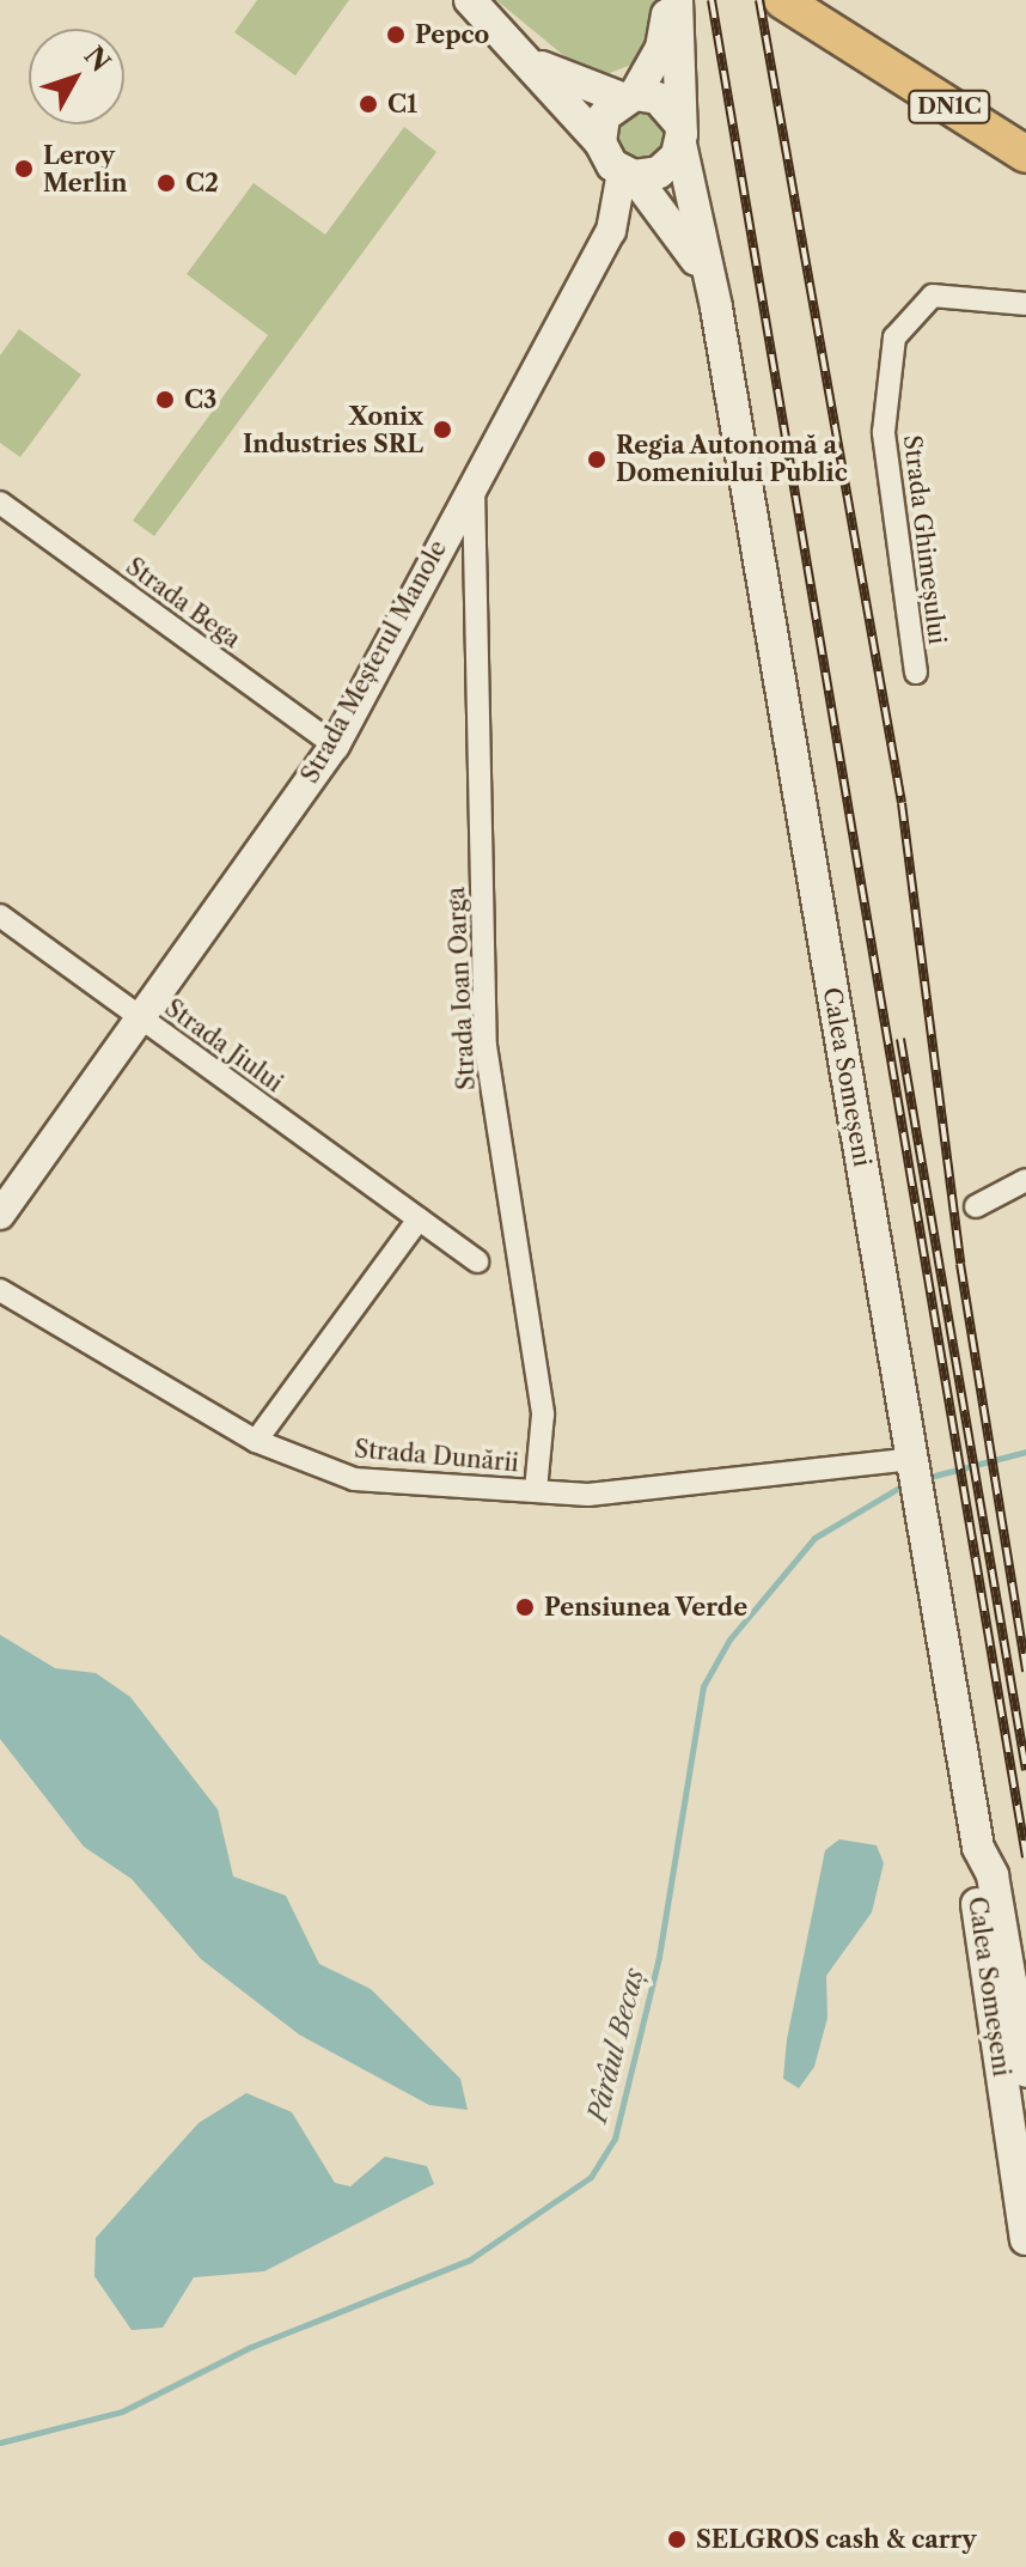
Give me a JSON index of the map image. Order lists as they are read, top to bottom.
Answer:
{
  "streets": {
    "main road": ["DN1C", "Calea Someșeni"],
    "street": [
      "Strada Ghimeșului",
      "Strada Bega",
      "Strada Meșterul Manole",
      "Strada Ioan Oarga",
      "Strada Jiului",
      "Strada Dunării"
    ]
  },
  "crossings": [
    ["Strada Bega", "Strada Meșterul Manole"],
    ["Strada Meșterul Manole", "Strada Ioan Oarga"],
    ["Strada Meșterul Manole", "Strada Jiului"],
    ["Strada Meșterul Manole", "Calea Someșeni"],
    ["Strada Ioan Oarga", "Strada Dunării"],
    ["Calea Someșeni", "Strada Dunării"]
  ],
  "water": ["Pârâul Becaș"],
  "places": [
    "Pepco",
    "C1",
    "Leroy Merlin",
    "C2",
    "C3",
    "Xonix Industries SRL",
    "Regia Autonomă a Domeniului Public",
    "Pensiunea Verde",
    "SELGROS cash & carry"
  ],
  "north": "top right"
}
